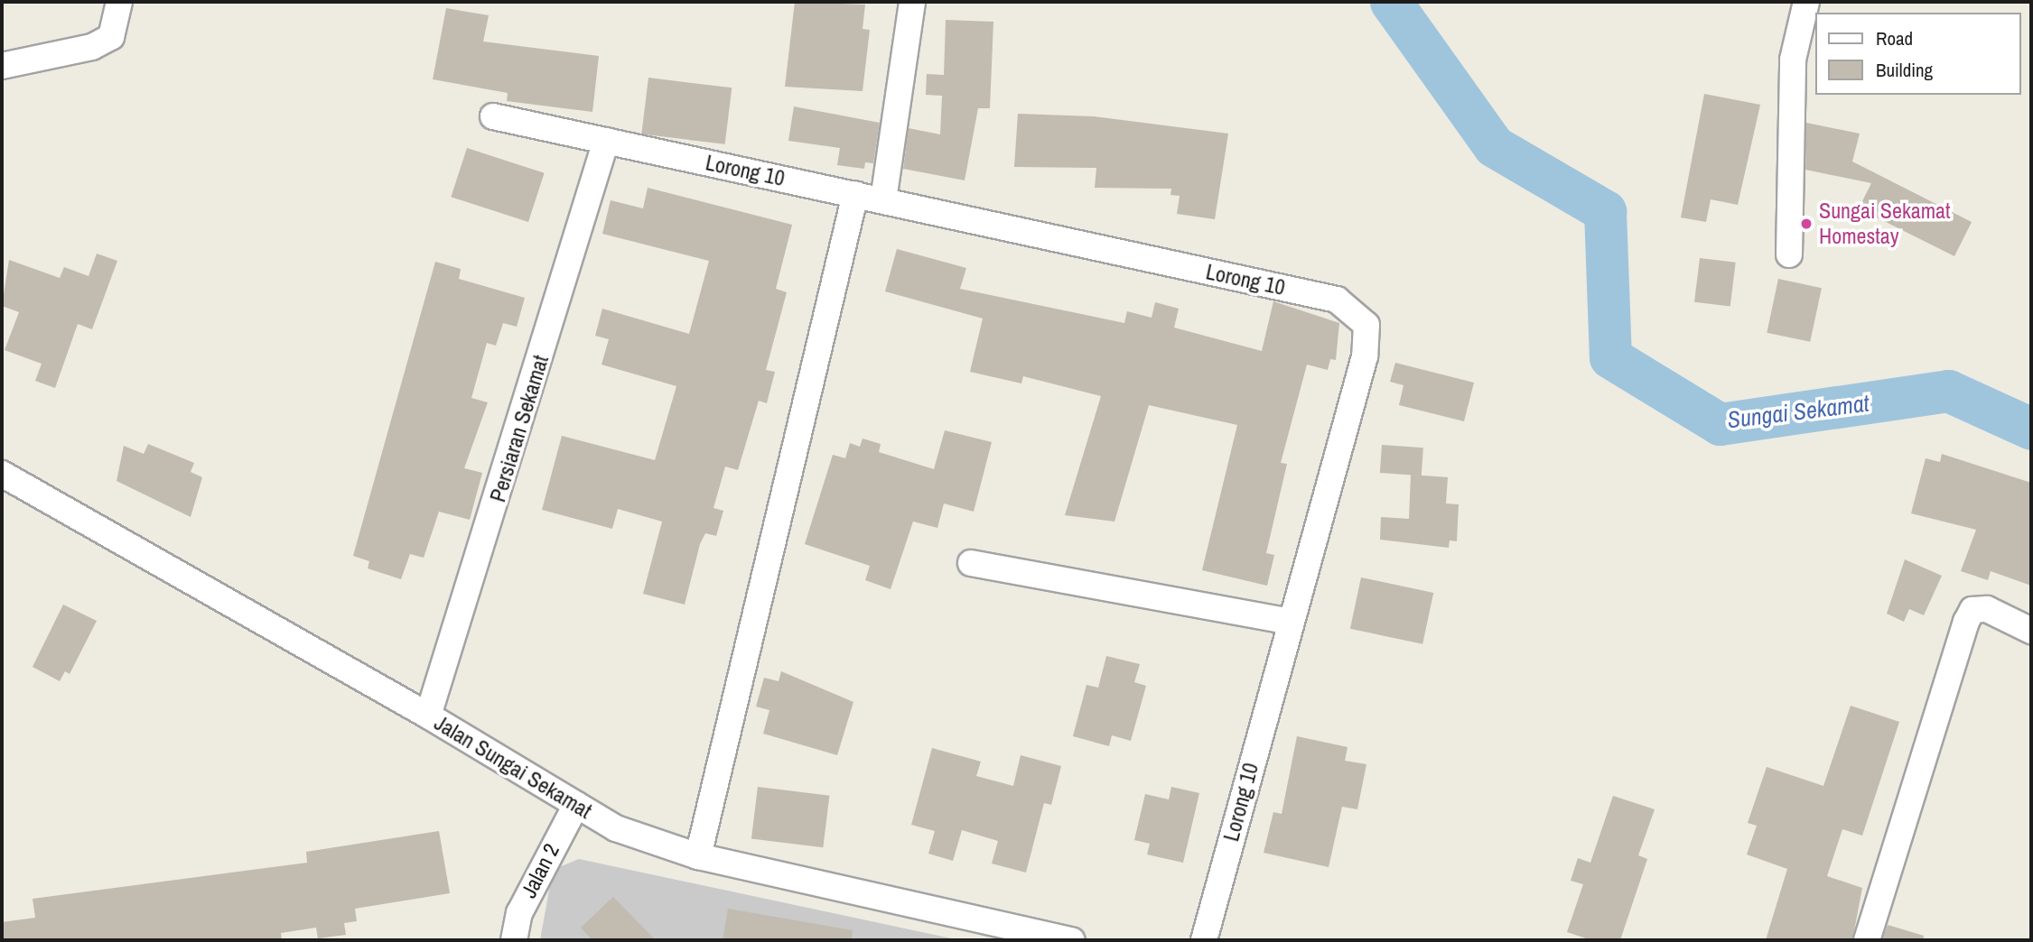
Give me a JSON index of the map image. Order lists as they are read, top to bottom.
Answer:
{
  "streets": {
    "street": [
      "Lorong 10",
      "Persiaran Sekamat",
      "Jalan Sungai Sekamat",
      "Jalan 2"
    ]
  },
  "crossings": [
    ["Lorong 10", "Persiaran Sekamat"],
    ["Persiaran Sekamat", "Jalan Sungai Sekamat"],
    ["Jalan Sungai Sekamat", "Jalan 2"]
  ],
  "water": ["Sungai Sekamat"],
  "places": ["Sungai Sekamat Homestay"],
  "legend": ["Road", "Building"]
}
